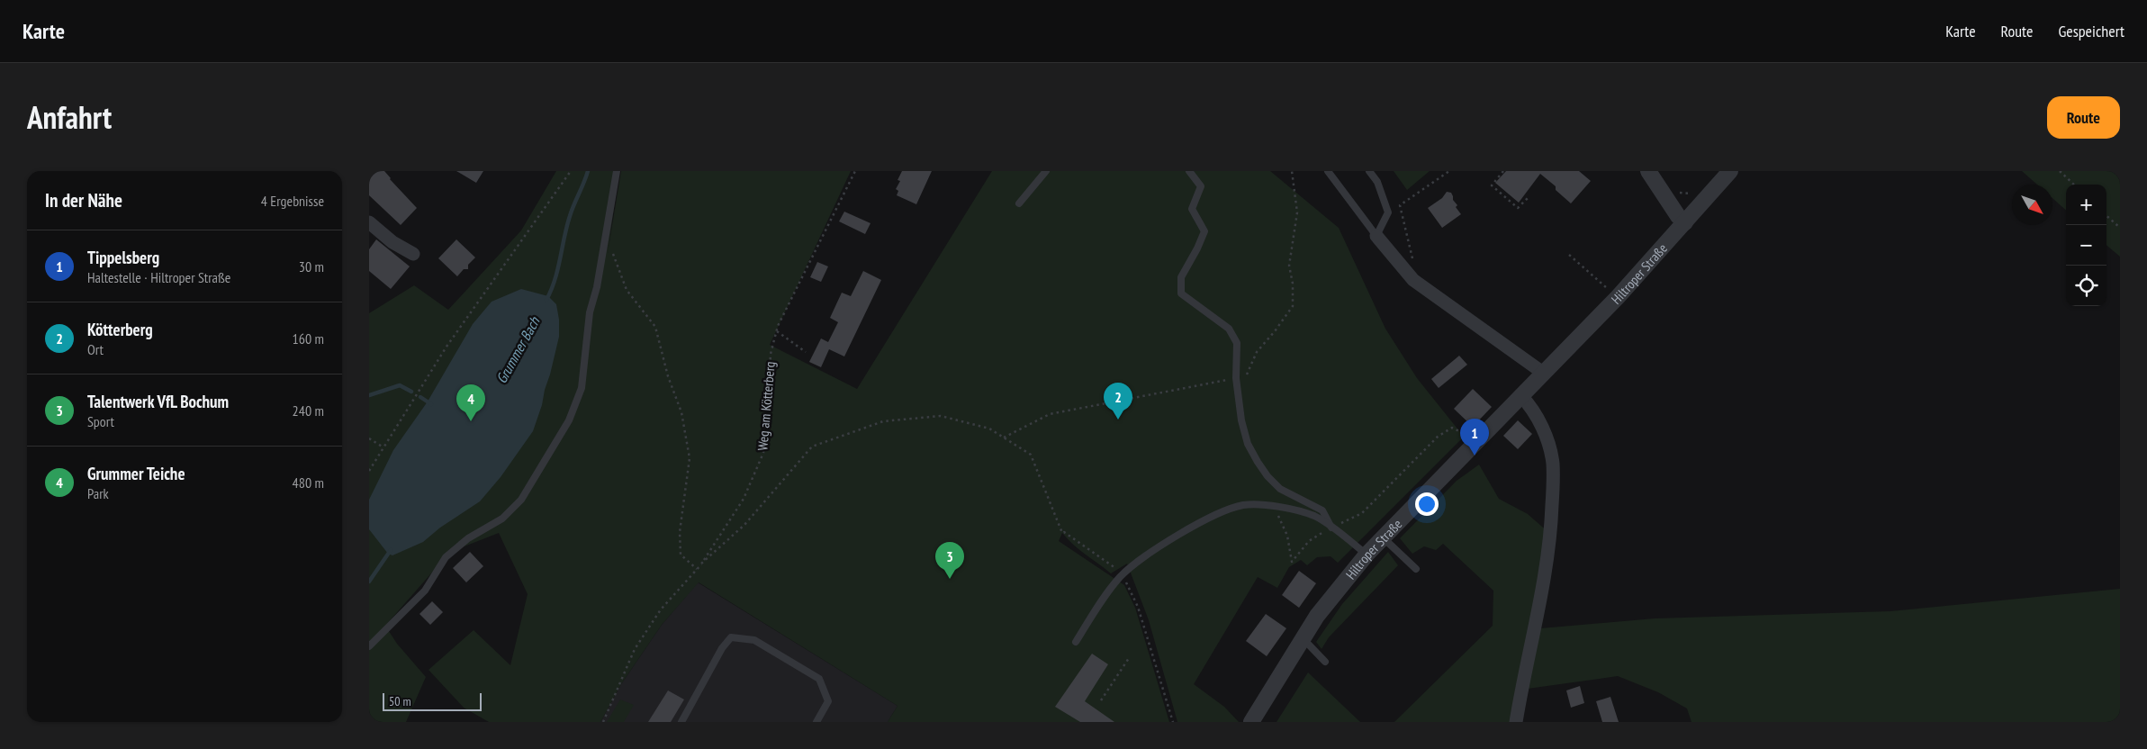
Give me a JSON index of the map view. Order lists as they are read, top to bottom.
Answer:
{
  "streets": {
    "street": ["Hiltroper Straße"],
    "path": ["Weg am Kötterberg"]
  },
  "water": ["Grummer Bach"],
  "scale_bar": "50 m",
  "north": "bottom right",
  "page": {
    "header": "Karte",
    "nav": ["Karte", "Route", "Gespeichert"],
    "title": "Anfahrt",
    "buttons": "Route",
    "heading": ["In der Nähe", "4 Ergebnisse"],
    "map_buttons": ["+", "−"],
    "list": [
      {
        "mark": "1",
        "name": "Tippelsberg",
        "note": "Haltestelle · Hiltroper Straße",
        "value": "30 m"
      },
      {
        "mark": "2",
        "name": "Kötterberg",
        "note": "Ort",
        "value": "160 m"
      },
      {
        "mark": "3",
        "name": "Talentwerk VfL Bochum",
        "note": "Sport",
        "value": "240 m"
      },
      {
        "mark": "4",
        "name": "Grummer Teiche",
        "note": "Park",
        "value": "480 m"
      }
    ],
    "pins": [
      "2",
      "4",
      "1",
      "3"
    ],
    "scale": "50 m"
  }
}
